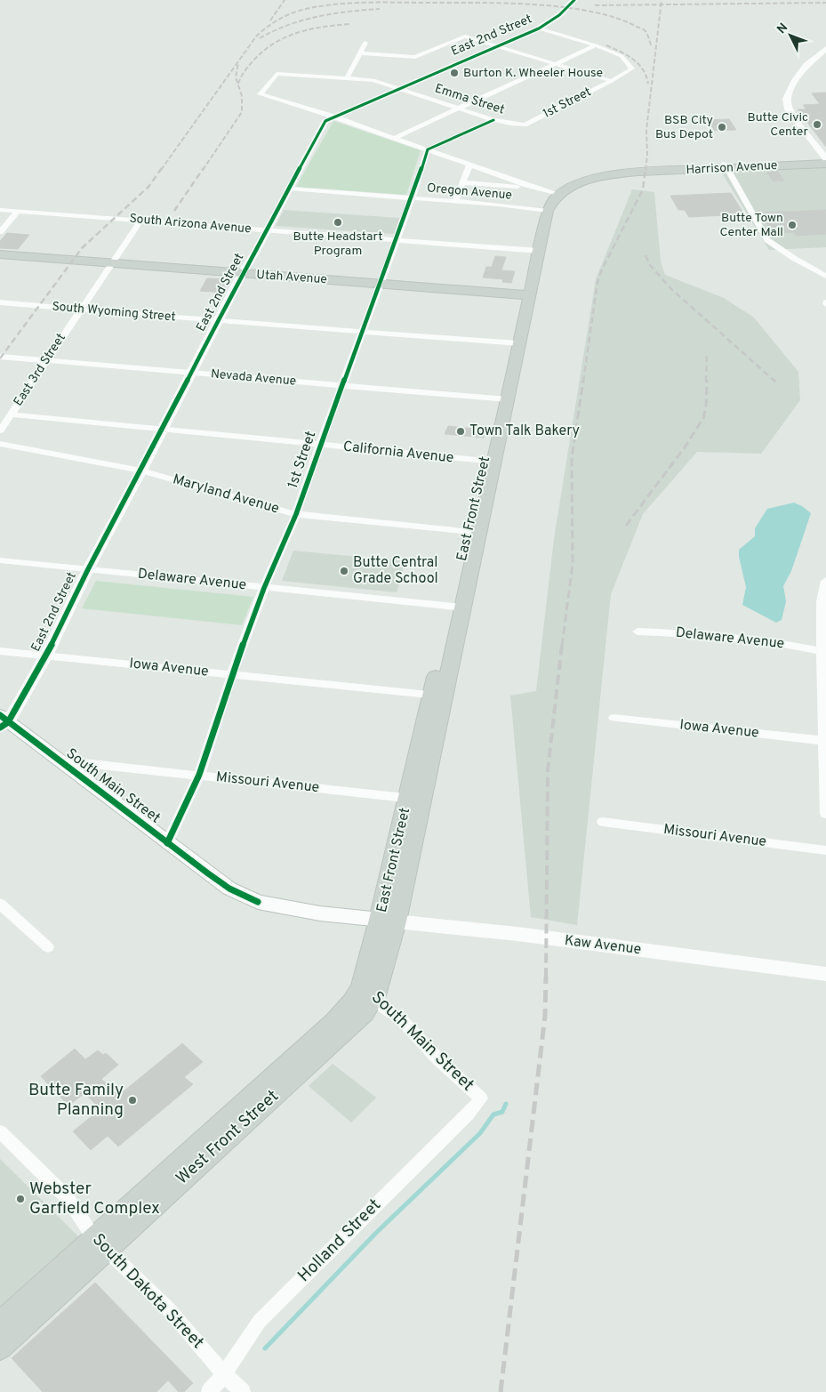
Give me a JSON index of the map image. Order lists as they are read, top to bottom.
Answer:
{
  "streets": {
    "main road": [
      "Harrison Avenue",
      "Utah Avenue",
      "East Front Street",
      "South Main Street",
      "West Front Street"
    ],
    "street": [
      "East 2nd Street",
      "Emma Street",
      "1st Street",
      "Oregon Avenue",
      "South Arizona Avenue",
      "South Wyoming Street",
      "East 3rd Street",
      "Nevada Avenue",
      "California Avenue",
      "Maryland Avenue",
      "Delaware Avenue",
      "Iowa Avenue",
      "Missouri Avenue",
      "Kaw Avenue",
      "Holland Street",
      "South Dakota Street"
    ]
  },
  "crossings": [
    ["East 2nd Street", "Emma Street"],
    ["East 2nd Street", "Oregon Avenue"],
    ["East 2nd Street", "South Arizona Avenue"],
    ["East 2nd Street", "Utah Avenue"],
    ["East 2nd Street", "South Wyoming Street"],
    ["East 2nd Street", "Nevada Avenue"],
    ["East 2nd Street", "California Avenue"],
    ["East 2nd Street", "Maryland Avenue"],
    ["East 2nd Street", "Delaware Avenue"],
    ["East 2nd Street", "Iowa Avenue"],
    ["East 2nd Street", "South Main Street"],
    ["Emma Street", "1st Street"],
    ["1st Street", "Oregon Avenue"],
    ["1st Street", "South Arizona Avenue"],
    ["1st Street", "Utah Avenue"],
    ["1st Street", "South Wyoming Street"],
    ["1st Street", "Nevada Avenue"],
    ["1st Street", "California Avenue"],
    ["1st Street", "Maryland Avenue"],
    ["1st Street", "Delaware Avenue"],
    ["1st Street", "Iowa Avenue"],
    ["1st Street", "Missouri Avenue"],
    ["1st Street", "South Main Street"],
    ["Oregon Avenue", "East Front Street"],
    ["South Arizona Avenue", "East 3rd Street"],
    ["South Arizona Avenue", "East Front Street"],
    ["Utah Avenue", "East 3rd Street"],
    ["Utah Avenue", "East Front Street"],
    ["South Wyoming Street", "East 3rd Street"],
    ["South Wyoming Street", "East Front Street"],
    ["East 3rd Street", "Nevada Avenue"],
    ["East 3rd Street", "California Avenue"],
    ["Nevada Avenue", "East Front Street"],
    ["California Avenue", "East Front Street"],
    ["Maryland Avenue", "East Front Street"],
    ["East Front Street", "Delaware Avenue"],
    ["East Front Street", "Iowa Avenue"],
    ["East Front Street", "Missouri Avenue"],
    ["East Front Street", "South Main Street"],
    ["East Front Street", "Kaw Avenue"],
    ["East Front Street", "West Front Street"],
    ["Missouri Avenue", "South Main Street"],
    ["South Main Street", "Kaw Avenue"],
    ["South Main Street", "West Front Street"],
    ["South Main Street", "Holland Street"],
    ["Kaw Avenue", "West Front Street"],
    ["West Front Street", "South Dakota Street"],
    ["Holland Street", "South Dakota Street"]
  ],
  "places": [
    "Burton K. Wheeler House",
    "Butte Civic Center",
    "BSB City Bus Depot",
    "Butte Headstart Program",
    "Butte Town Center Mall",
    "Town Talk Bakery",
    "Butte Central Grade School",
    "Butte Family Planning",
    "Webster Garfield Complex"
  ],
  "north": "top left"
}
